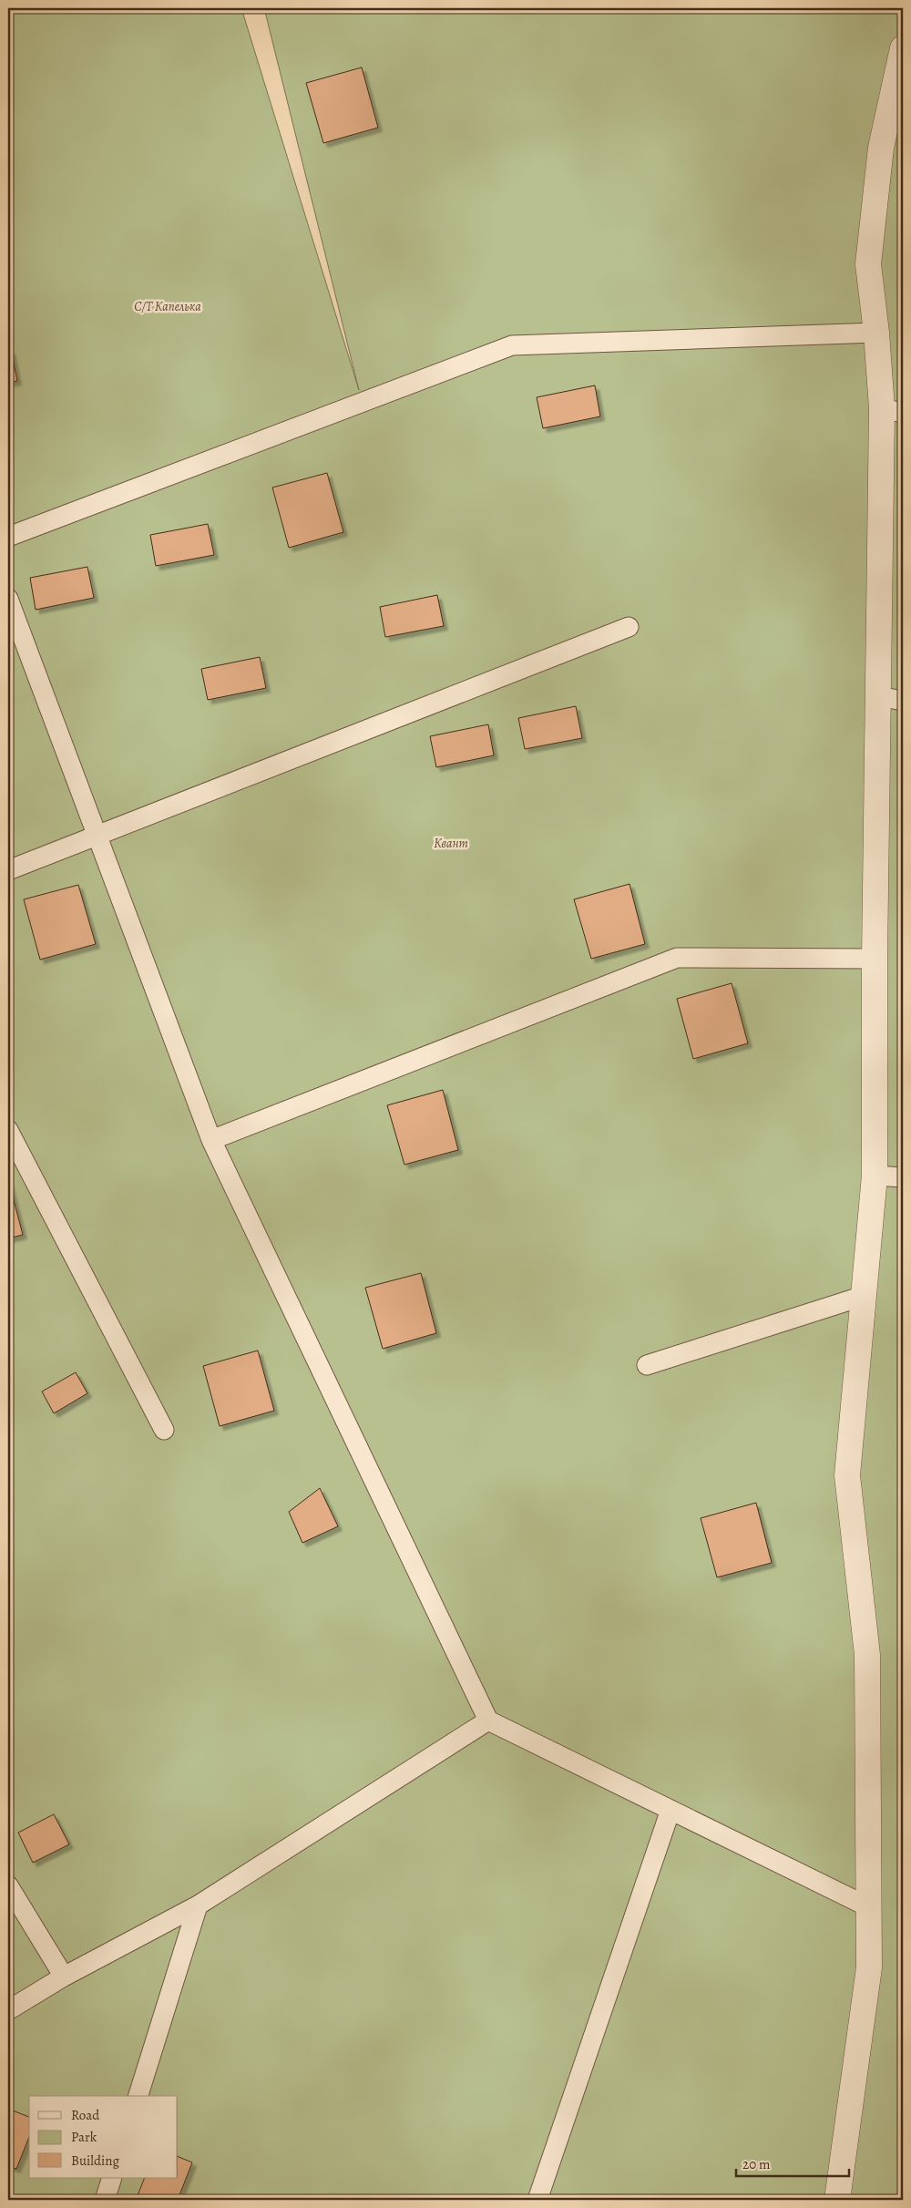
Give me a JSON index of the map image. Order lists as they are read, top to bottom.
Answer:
{
  "parks": ["С/Т Капелька", "Квант"],
  "legend": ["Road", "Park", "Building"],
  "scale_bar": "20 m"
}
